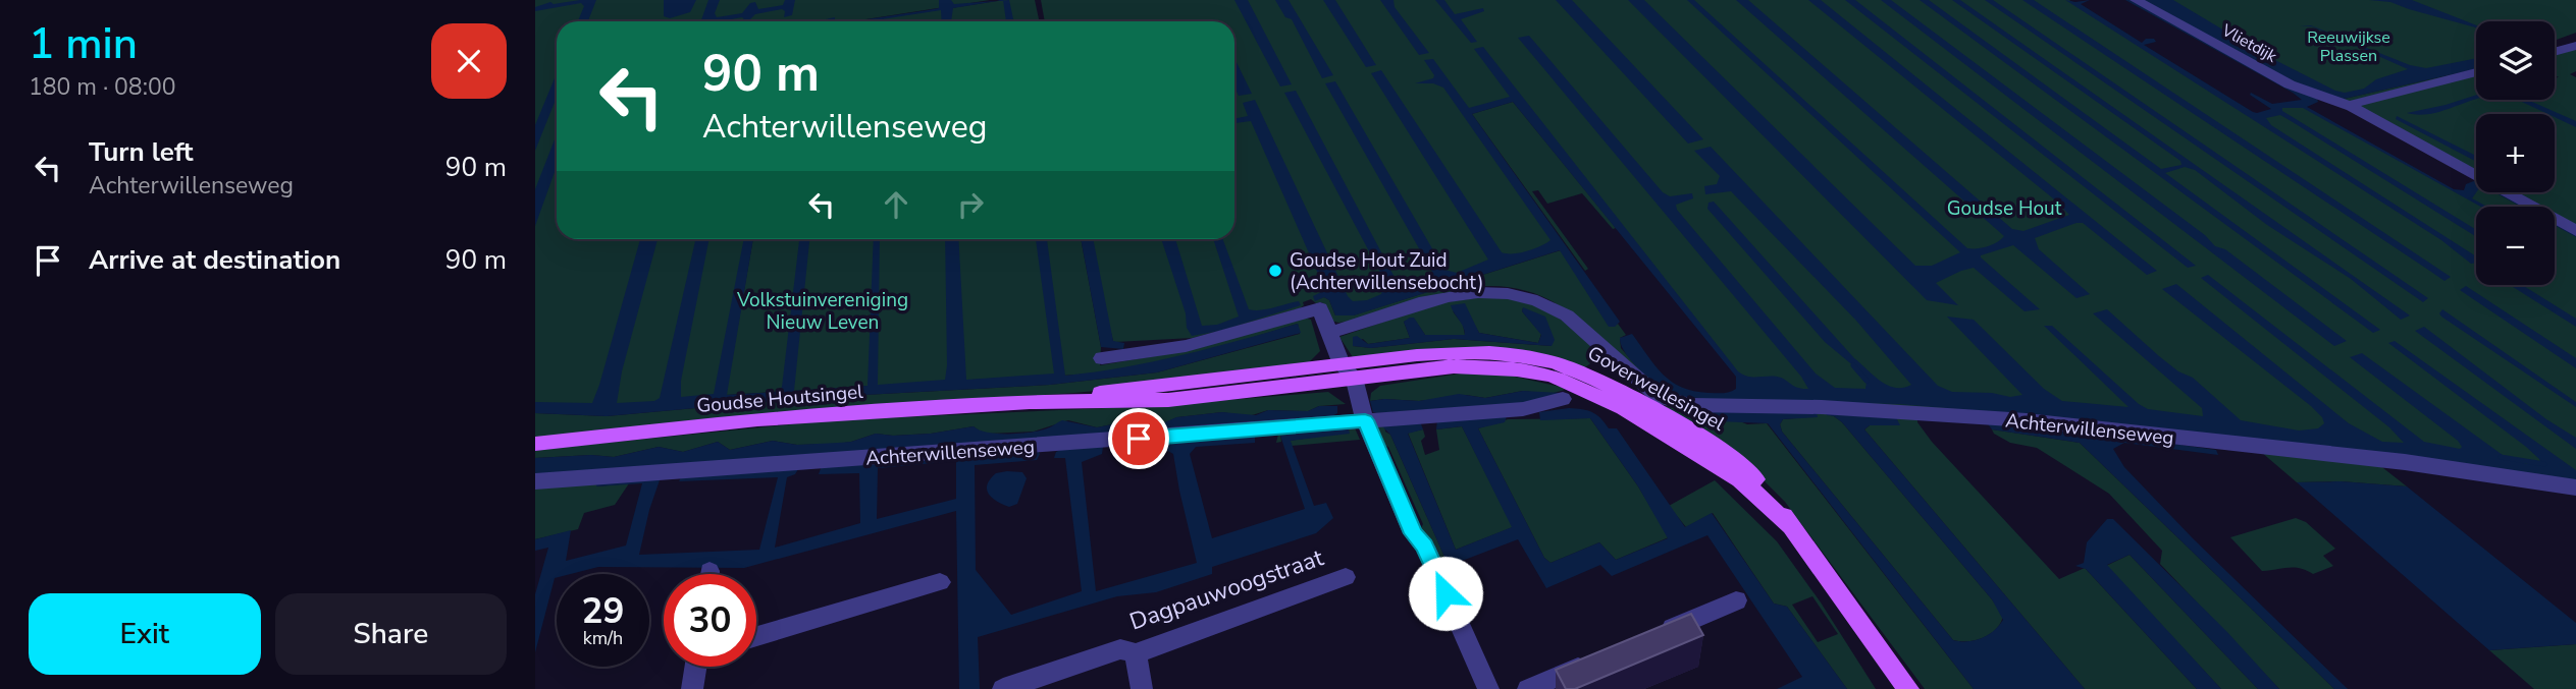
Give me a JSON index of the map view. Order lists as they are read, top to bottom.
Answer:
{
  "streets": {
    "main road": ["Goverwellesingel", "Goudse Houtsingel"],
    "street": ["Vlietdijk", "Achterwillenseweg", "Dagpauwoogstraat"]
  },
  "crossings": [
    ["Goverwellesingel", "Goudse Houtsingel"]
  ],
  "parks": ["Reeuwijkse Plassen", "Goudse Hout", "Volkstuinvereniging Nieuw Leven"],
  "places": ["Goudse Hout Zuid (Achterwillensebocht)"],
  "page": {
    "heading": ["1 min", "180 m · 08:00"],
    "map_buttons": ["+", "−"],
    "turn": ["90 m", "Achterwillenseweg"],
    "list": [
      {
        "name": "Turn left",
        "note": "Achterwillenseweg",
        "value": "90 m"
      },
      {
        "name": "Arrive at destination",
        "value": "90 m"
      }
    ],
    "speed": "29 km/h",
    "limit": "30",
    "buttons": ["Exit", "Share"]
  }
}
